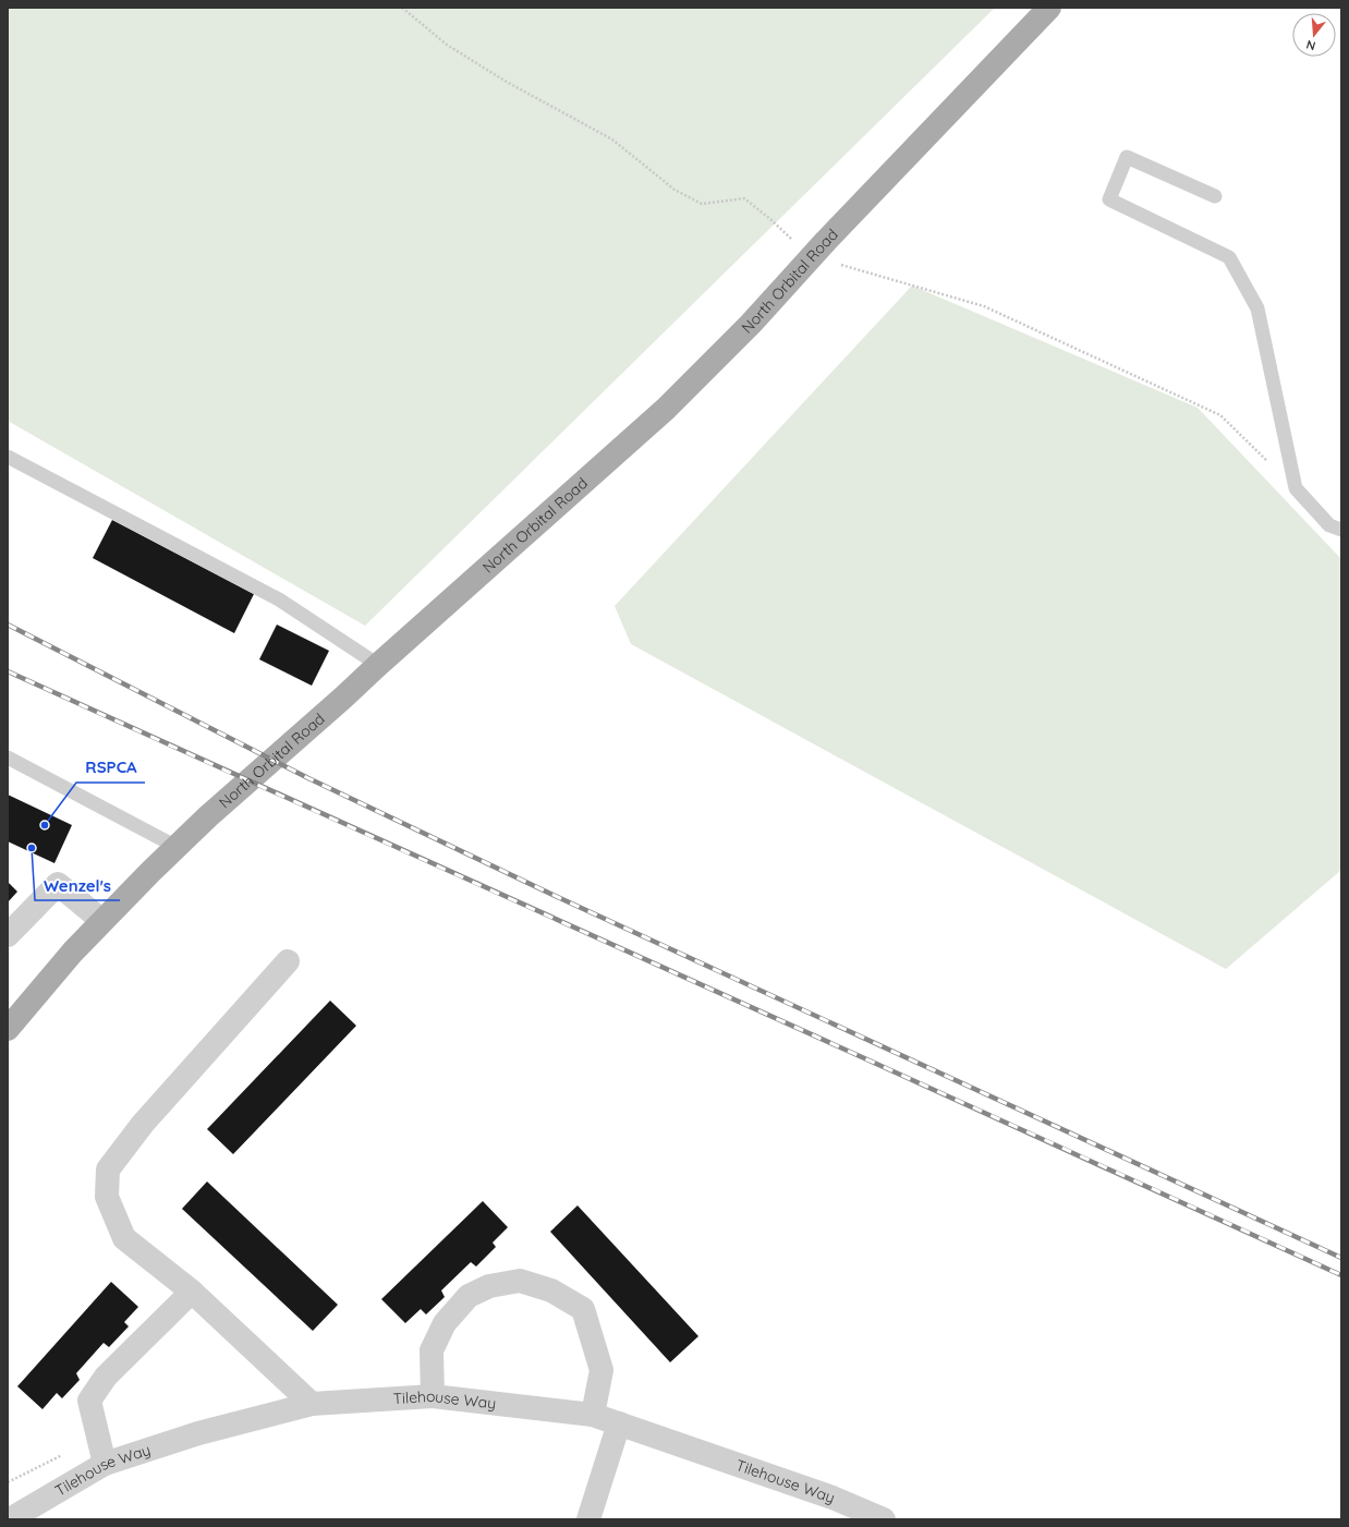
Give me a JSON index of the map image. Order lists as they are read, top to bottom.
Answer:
{
  "streets": {
    "main road": ["North Orbital Road"],
    "street": ["Tilehouse Way"]
  },
  "places": ["RSPCA", "Wenzel's"],
  "north": "bottom"
}
